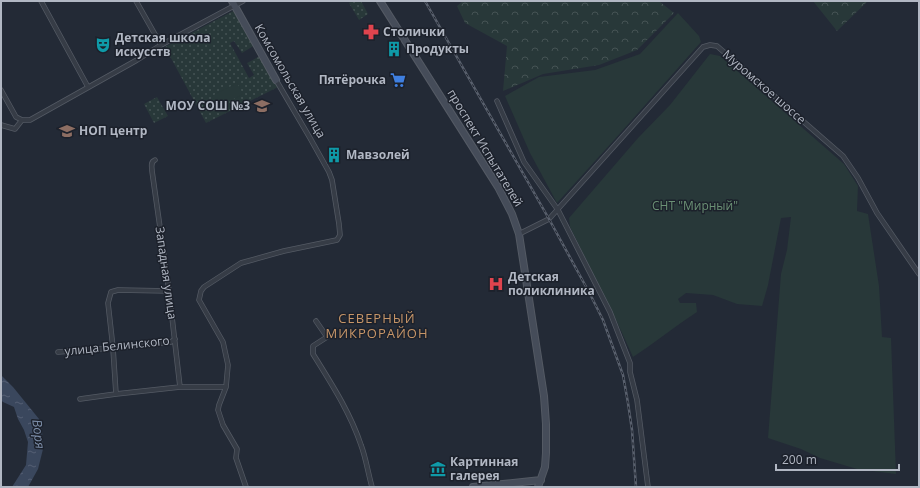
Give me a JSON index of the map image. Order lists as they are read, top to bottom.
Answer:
{
  "streets": {
    "main road": ["Комсомольская улица", "проспект Испытателей"],
    "street": ["Муромское шоссе", "Западная улица", "улица Белинского"]
  },
  "crossings": [
    ["Муромское шоссе", "проспект Испытателей"],
    ["Западная улица", "улица Белинского"]
  ],
  "districts": ["СЕВЕРНЫЙ МИКРОРАЙОН"],
  "water": ["Воря"],
  "parks": ["СНТ \"Мирный\""],
  "places": {
    "pharmacy": ["Столички"],
    "theatre": ["Детская школа искусств"],
    "building": ["Продукты", "Мавзолей"],
    "supermarket": ["Пятёрочка"],
    "school or university": ["МОУ СОШ №3", "НОП центр"],
    "hospital": ["Детская поликлиника"],
    "museum": ["Картинная галерея"]
  },
  "scale_bar": "200 m"
}
